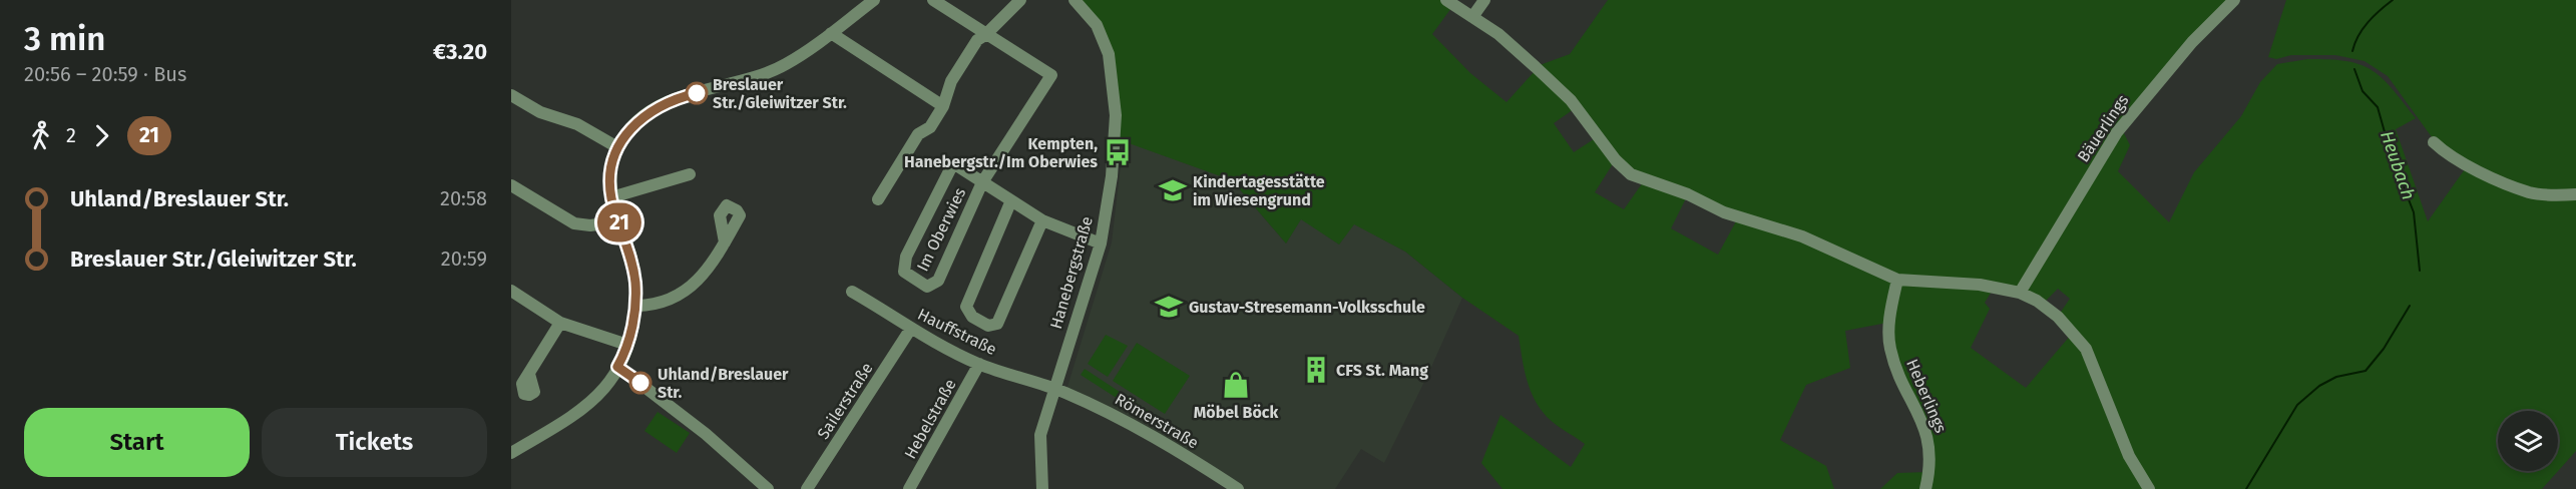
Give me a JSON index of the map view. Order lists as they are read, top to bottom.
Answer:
{
  "streets": {
    "street": [
      "Bäuerlings",
      "Im Oberwies",
      "Hanebergstraße",
      "Hauffstraße",
      "Heberlings",
      "Sailerstraße",
      "Hebelstraße",
      "Römerstraße"
    ]
  },
  "crossings": [
    ["Im Oberwies", "Hanebergstraße"],
    ["Hanebergstraße", "Hauffstraße"],
    ["Hanebergstraße", "Römerstraße"],
    ["Hauffstraße", "Sailerstraße"],
    ["Hauffstraße", "Hebelstraße"],
    ["Hauffstraße", "Römerstraße"]
  ],
  "water": ["Heubach"],
  "places": {
    "other": ["Breslauer Str./Gleiwitzer Str.", "Uhland/Breslauer Str."],
    "bus stop": ["Kempten, Hanebergstr./Im Oberwies"],
    "school or university": ["Kindertagesstätte im Wiesengrund", "Gustav-Stresemann-Volksschule"],
    "building": ["CFS St. Mang"],
    "shop": ["Möbel Böck"]
  },
  "lines": ["bus line 21"],
  "page": {
    "heading": ["3 min", "20:56 – 20:59 · Bus", "€3.20"],
    "on_map": "21",
    "legs": ["2", "21"],
    "list": [
      {
        "name": "Uhland/Breslauer Str.",
        "value": "20:58"
      },
      {
        "name": "Breslauer Str./Gleiwitzer Str.",
        "value": "20:59"
      }
    ],
    "buttons": ["Start", "Tickets"]
  }
}
